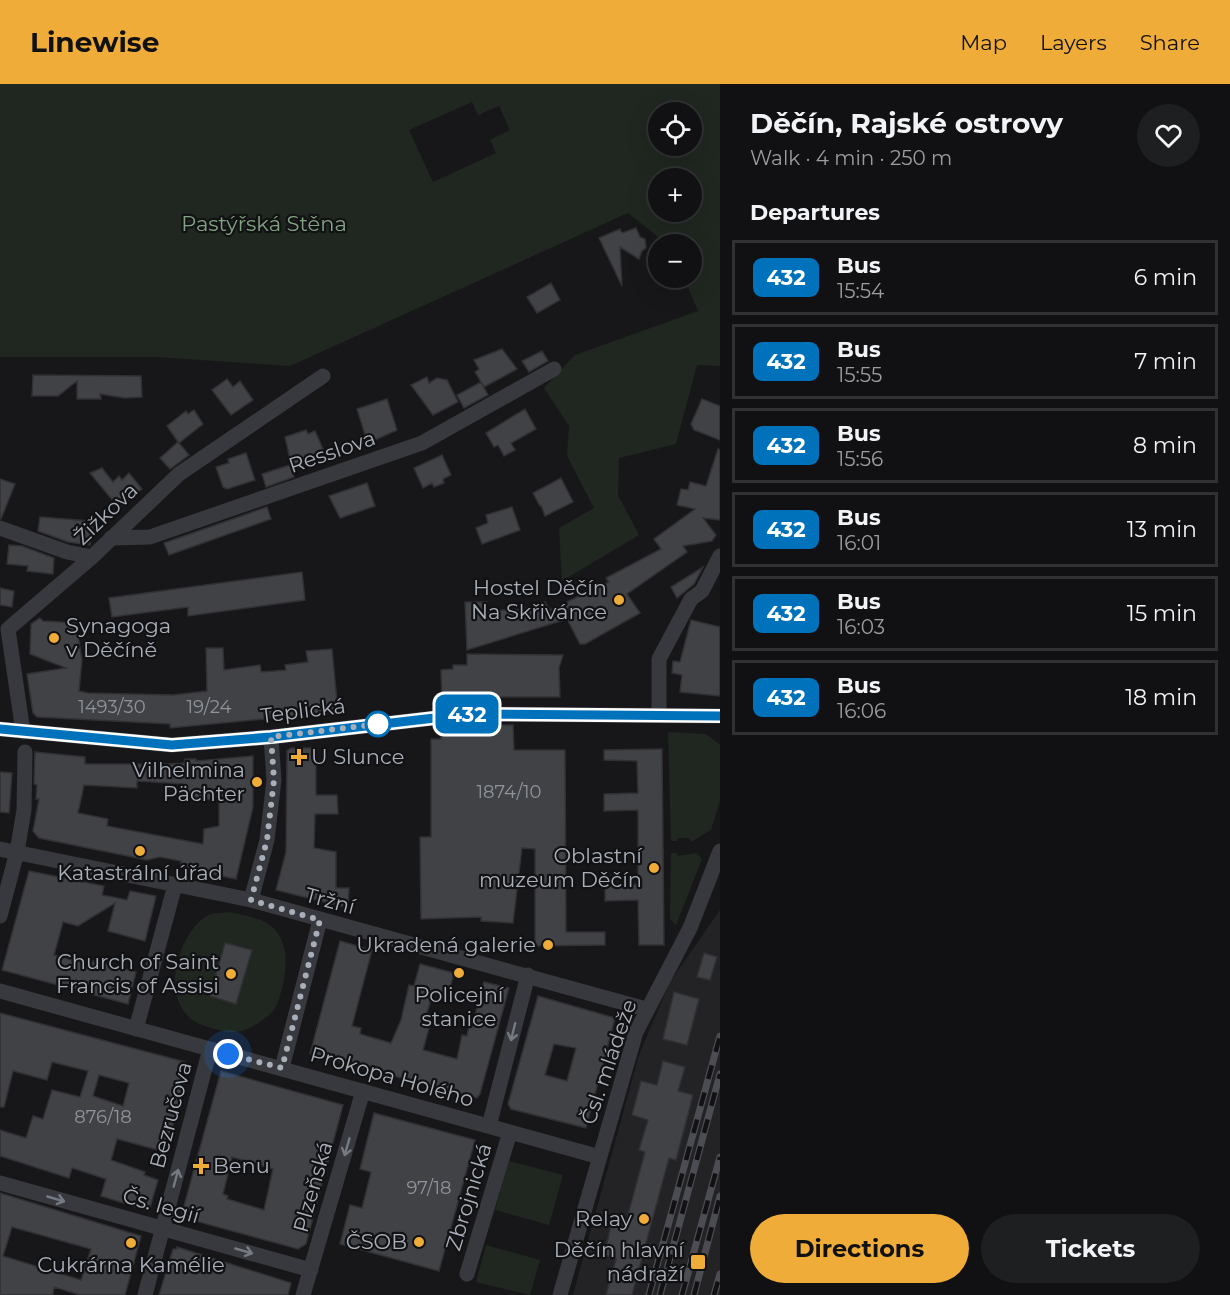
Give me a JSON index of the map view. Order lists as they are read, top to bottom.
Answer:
{
  "streets": {
    "street": [
      "Resslova",
      "Žižkova",
      "Teplická",
      "Tržní",
      "Čsl. mládeže",
      "Prokopa Holého",
      "Bezručova",
      "Plzeňská",
      "Zbrojnická",
      "Čs. legií"
    ]
  },
  "crossings": [
    ["Resslova", "Žižkova"],
    ["Žižkova", "Teplická"],
    ["Tržní", "Čsl. mládeže"],
    ["Tržní", "Zbrojnická"],
    ["Čsl. mládeže", "Prokopa Holého"],
    ["Prokopa Holého", "Bezručova"],
    ["Prokopa Holého", "Plzeňská"],
    ["Prokopa Holého", "Zbrojnická"],
    ["Bezručova", "Čs. legií"],
    ["Plzeňská", "Čs. legií"]
  ],
  "one_way": [
    "Bezručova",
    "Plzeňská",
    "Zbrojnická",
    "Čs. legií"
  ],
  "parks": ["Pastýřská Stěna"],
  "places": {
    "other": [
      "Hostel Děčín Na Skřivánce",
      "Synagoga v Děčíně",
      "Vilhelmina Pächter",
      "Katastrální úřad",
      "Oblastní muzeum Děčín",
      "Ukradená galerie",
      "Policejní stanice",
      "Church of Saint Francis of Assisi",
      "Relay",
      "ČSOB",
      "Cukrárna Kamélie"
    ],
    "health": ["U Slunce", "Benu"],
    "transit": ["Děčín hlavní nádraží"]
  },
  "lines": ["bus line 432"],
  "house_numbers": [
    "1493/30",
    "19/24",
    "1874/10",
    "876/18",
    "97/18"
  ],
  "page": {
    "header": "Linewise",
    "nav": ["Map", "Layers", "Share"],
    "on_map": "432",
    "heading": [
      ["Děčín, Rajské ostrovy", "Walk · 4 min · 250 m"],
      "Departures"
    ],
    "map_buttons": ["+", "−"],
    "list": [
      {
        "mark": "432",
        "name": "Bus",
        "note": "15:54",
        "value": "6 min"
      },
      {
        "mark": "432",
        "name": "Bus",
        "note": "15:55",
        "value": "7 min"
      },
      {
        "mark": "432",
        "name": "Bus",
        "note": "15:56",
        "value": "8 min"
      },
      {
        "mark": "432",
        "name": "Bus",
        "note": "16:01",
        "value": "13 min"
      },
      {
        "mark": "432",
        "name": "Bus",
        "note": "16:03",
        "value": "15 min"
      },
      {
        "mark": "432",
        "name": "Bus",
        "note": "16:06",
        "value": "18 min"
      }
    ],
    "buttons": ["Directions", "Tickets"]
  }
}
